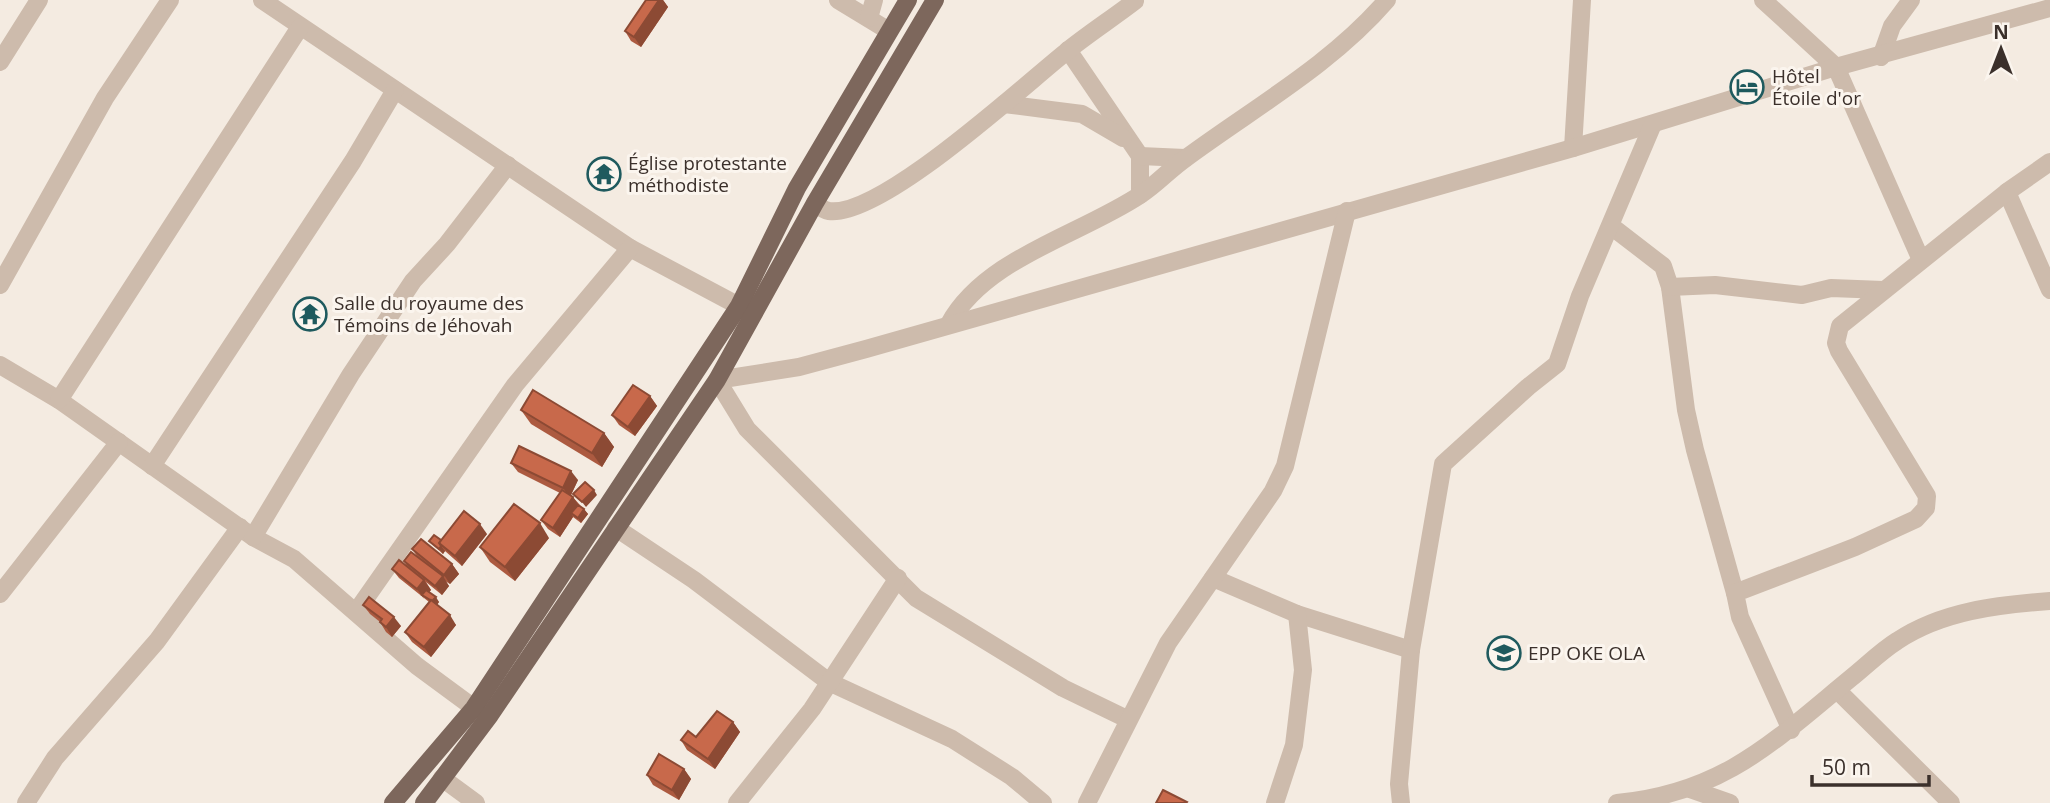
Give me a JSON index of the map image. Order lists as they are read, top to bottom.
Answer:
{
  "places": {
    "hotel": ["Hôtel Étoile d'or"],
    "temple": ["Église protestante méthodiste", "Salle du royaume des Témoins de Jéhovah"],
    "school or university": ["EPP OKE OLA"]
  },
  "scale_bar": "50 m",
  "north": "top"
}
